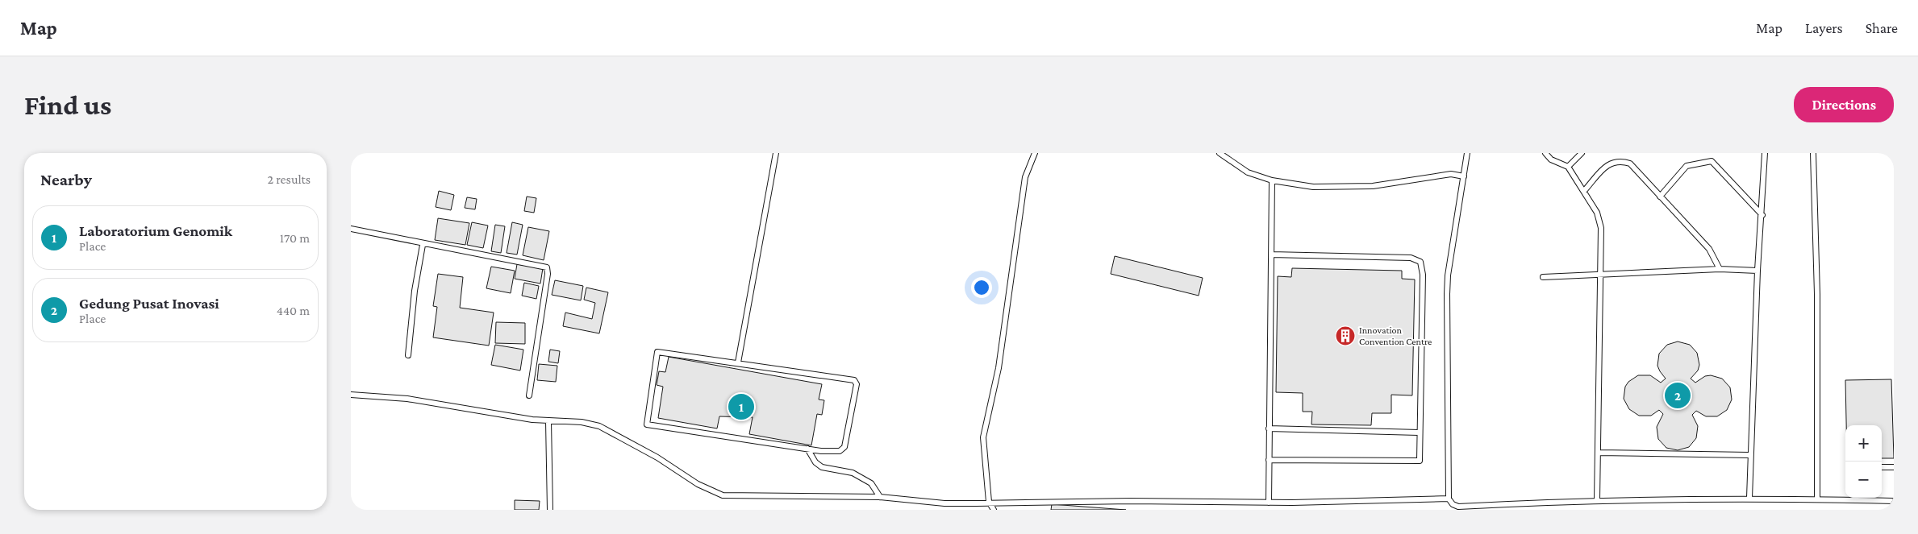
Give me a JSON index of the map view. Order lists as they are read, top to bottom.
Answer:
{
  "places": {
    "building": ["Innovation Convention Centre"]
  },
  "page": {
    "header": "Map",
    "nav": ["Map", "Layers", "Share"],
    "buttons": "Directions",
    "title": "Find us",
    "heading": ["Nearby", "2 results"],
    "list": [
      {
        "mark": "1",
        "name": "Laboratorium Genomik",
        "note": "Place",
        "value": "170 m"
      },
      {
        "mark": "2",
        "name": "Gedung Pusat Inovasi",
        "note": "Place",
        "value": "440 m"
      }
    ],
    "pins": ["2", "1"],
    "map_buttons": ["+", "−"]
  }
}
